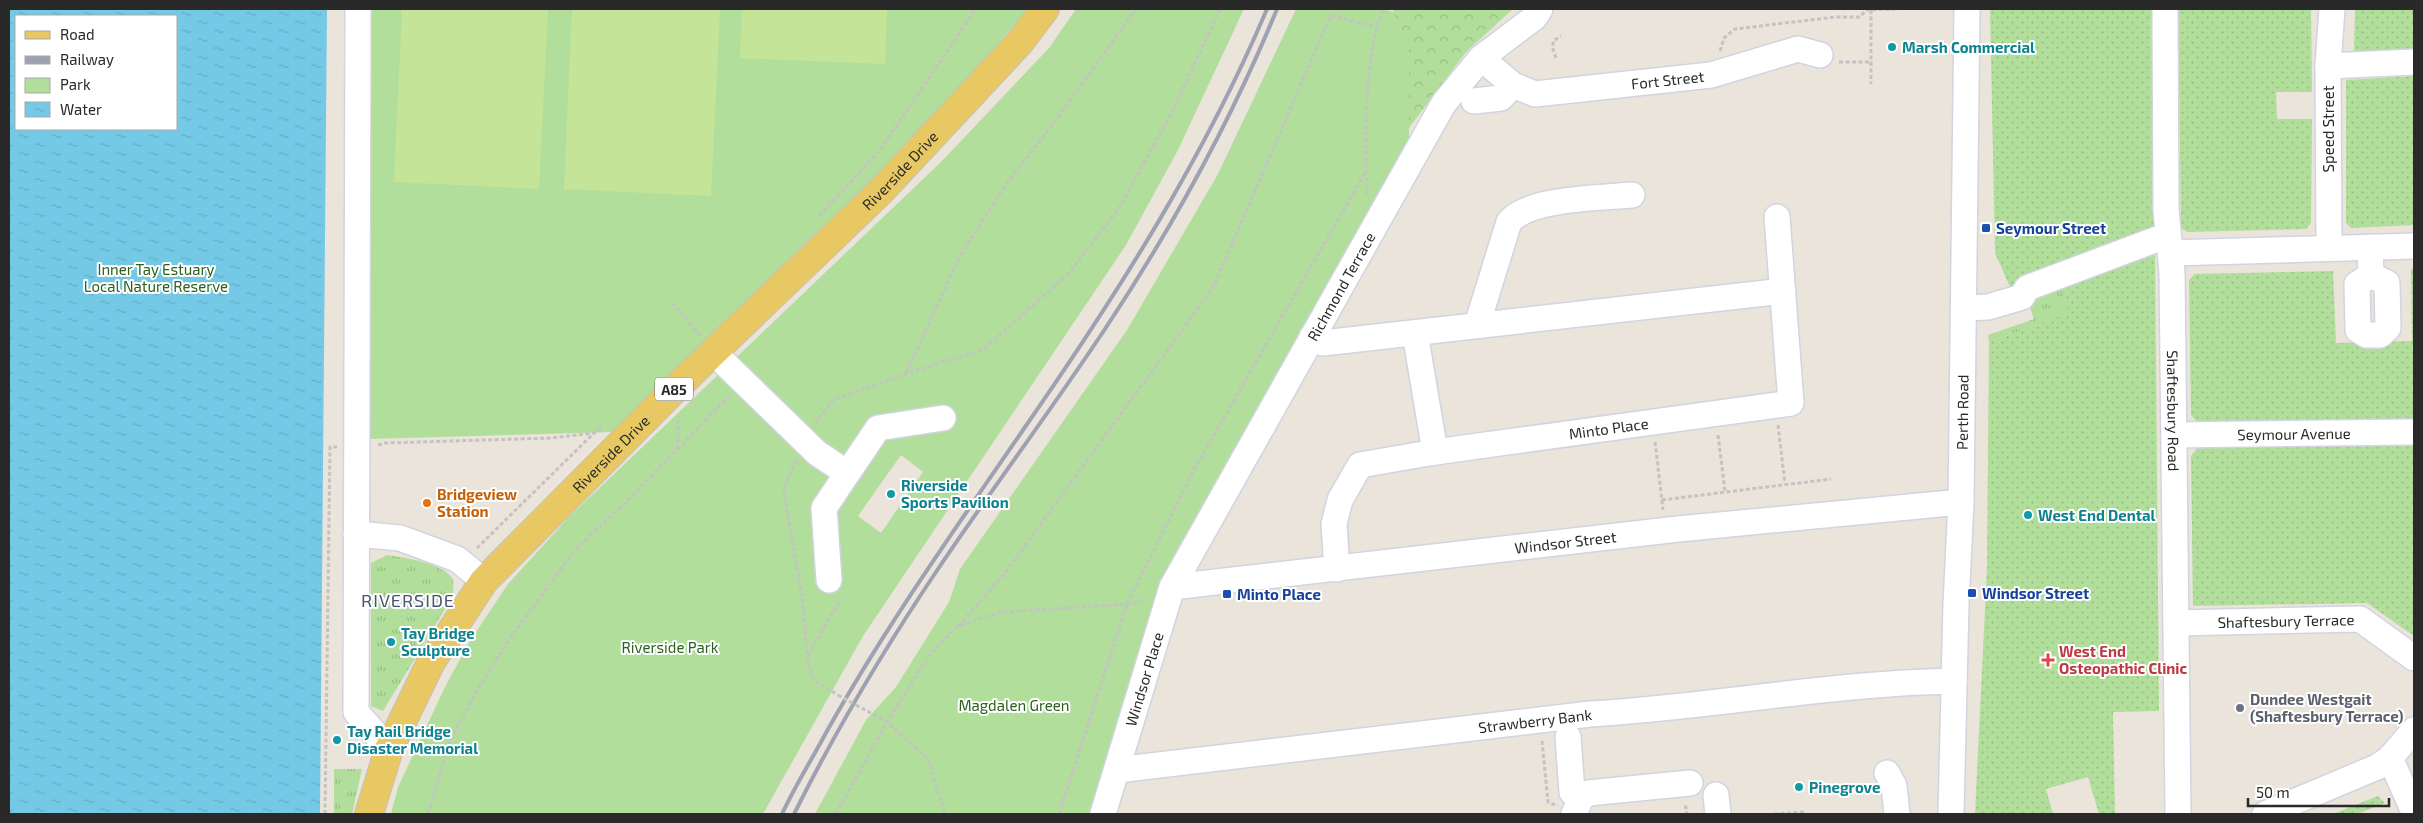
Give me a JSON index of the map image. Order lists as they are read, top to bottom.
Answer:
{
  "streets": {
    "main road": ["Riverside Drive", "A85"],
    "street": [
      "Fort Street",
      "Speed Street",
      "Richmond Terrace",
      "Shaftesbury Road",
      "Perth Road",
      "Minto Place",
      "Seymour Avenue",
      "Windsor Street",
      "Shaftesbury Terrace",
      "Windsor Place",
      "Strawberry Bank"
    ]
  },
  "crossings": [
    ["Fort Street", "Richmond Terrace"],
    ["Richmond Terrace", "Windsor Street"],
    ["Richmond Terrace", "Windsor Place"],
    ["Shaftesbury Road", "Seymour Avenue"],
    ["Shaftesbury Road", "Shaftesbury Terrace"],
    ["Perth Road", "Windsor Street"],
    ["Perth Road", "Strawberry Bank"],
    ["Minto Place", "Windsor Street"],
    ["Windsor Street", "Windsor Place"],
    ["Windsor Place", "Strawberry Bank"]
  ],
  "districts": ["RIVERSIDE"],
  "parks": ["Inner Tay Estuary Local Nature Reserve", "Riverside Park", "Magdalen Green"],
  "places": {
    "other": [
      "Marsh Commercial",
      "Riverside Sports Pavilion",
      "Bridgeview Station",
      "West End Dental",
      "Tay Bridge Sculpture",
      "Dundee Westgait (Shaftesbury Terrace)",
      "Tay Rail Bridge Disaster Memorial",
      "Pinegrove"
    ],
    "transit": ["Seymour Street", "Windsor Street", "Minto Place"],
    "health": ["West End Osteopathic Clinic"]
  },
  "legend": [
    "Road",
    "Railway",
    "Park",
    "Water"
  ],
  "scale_bar": "50 m"
}
